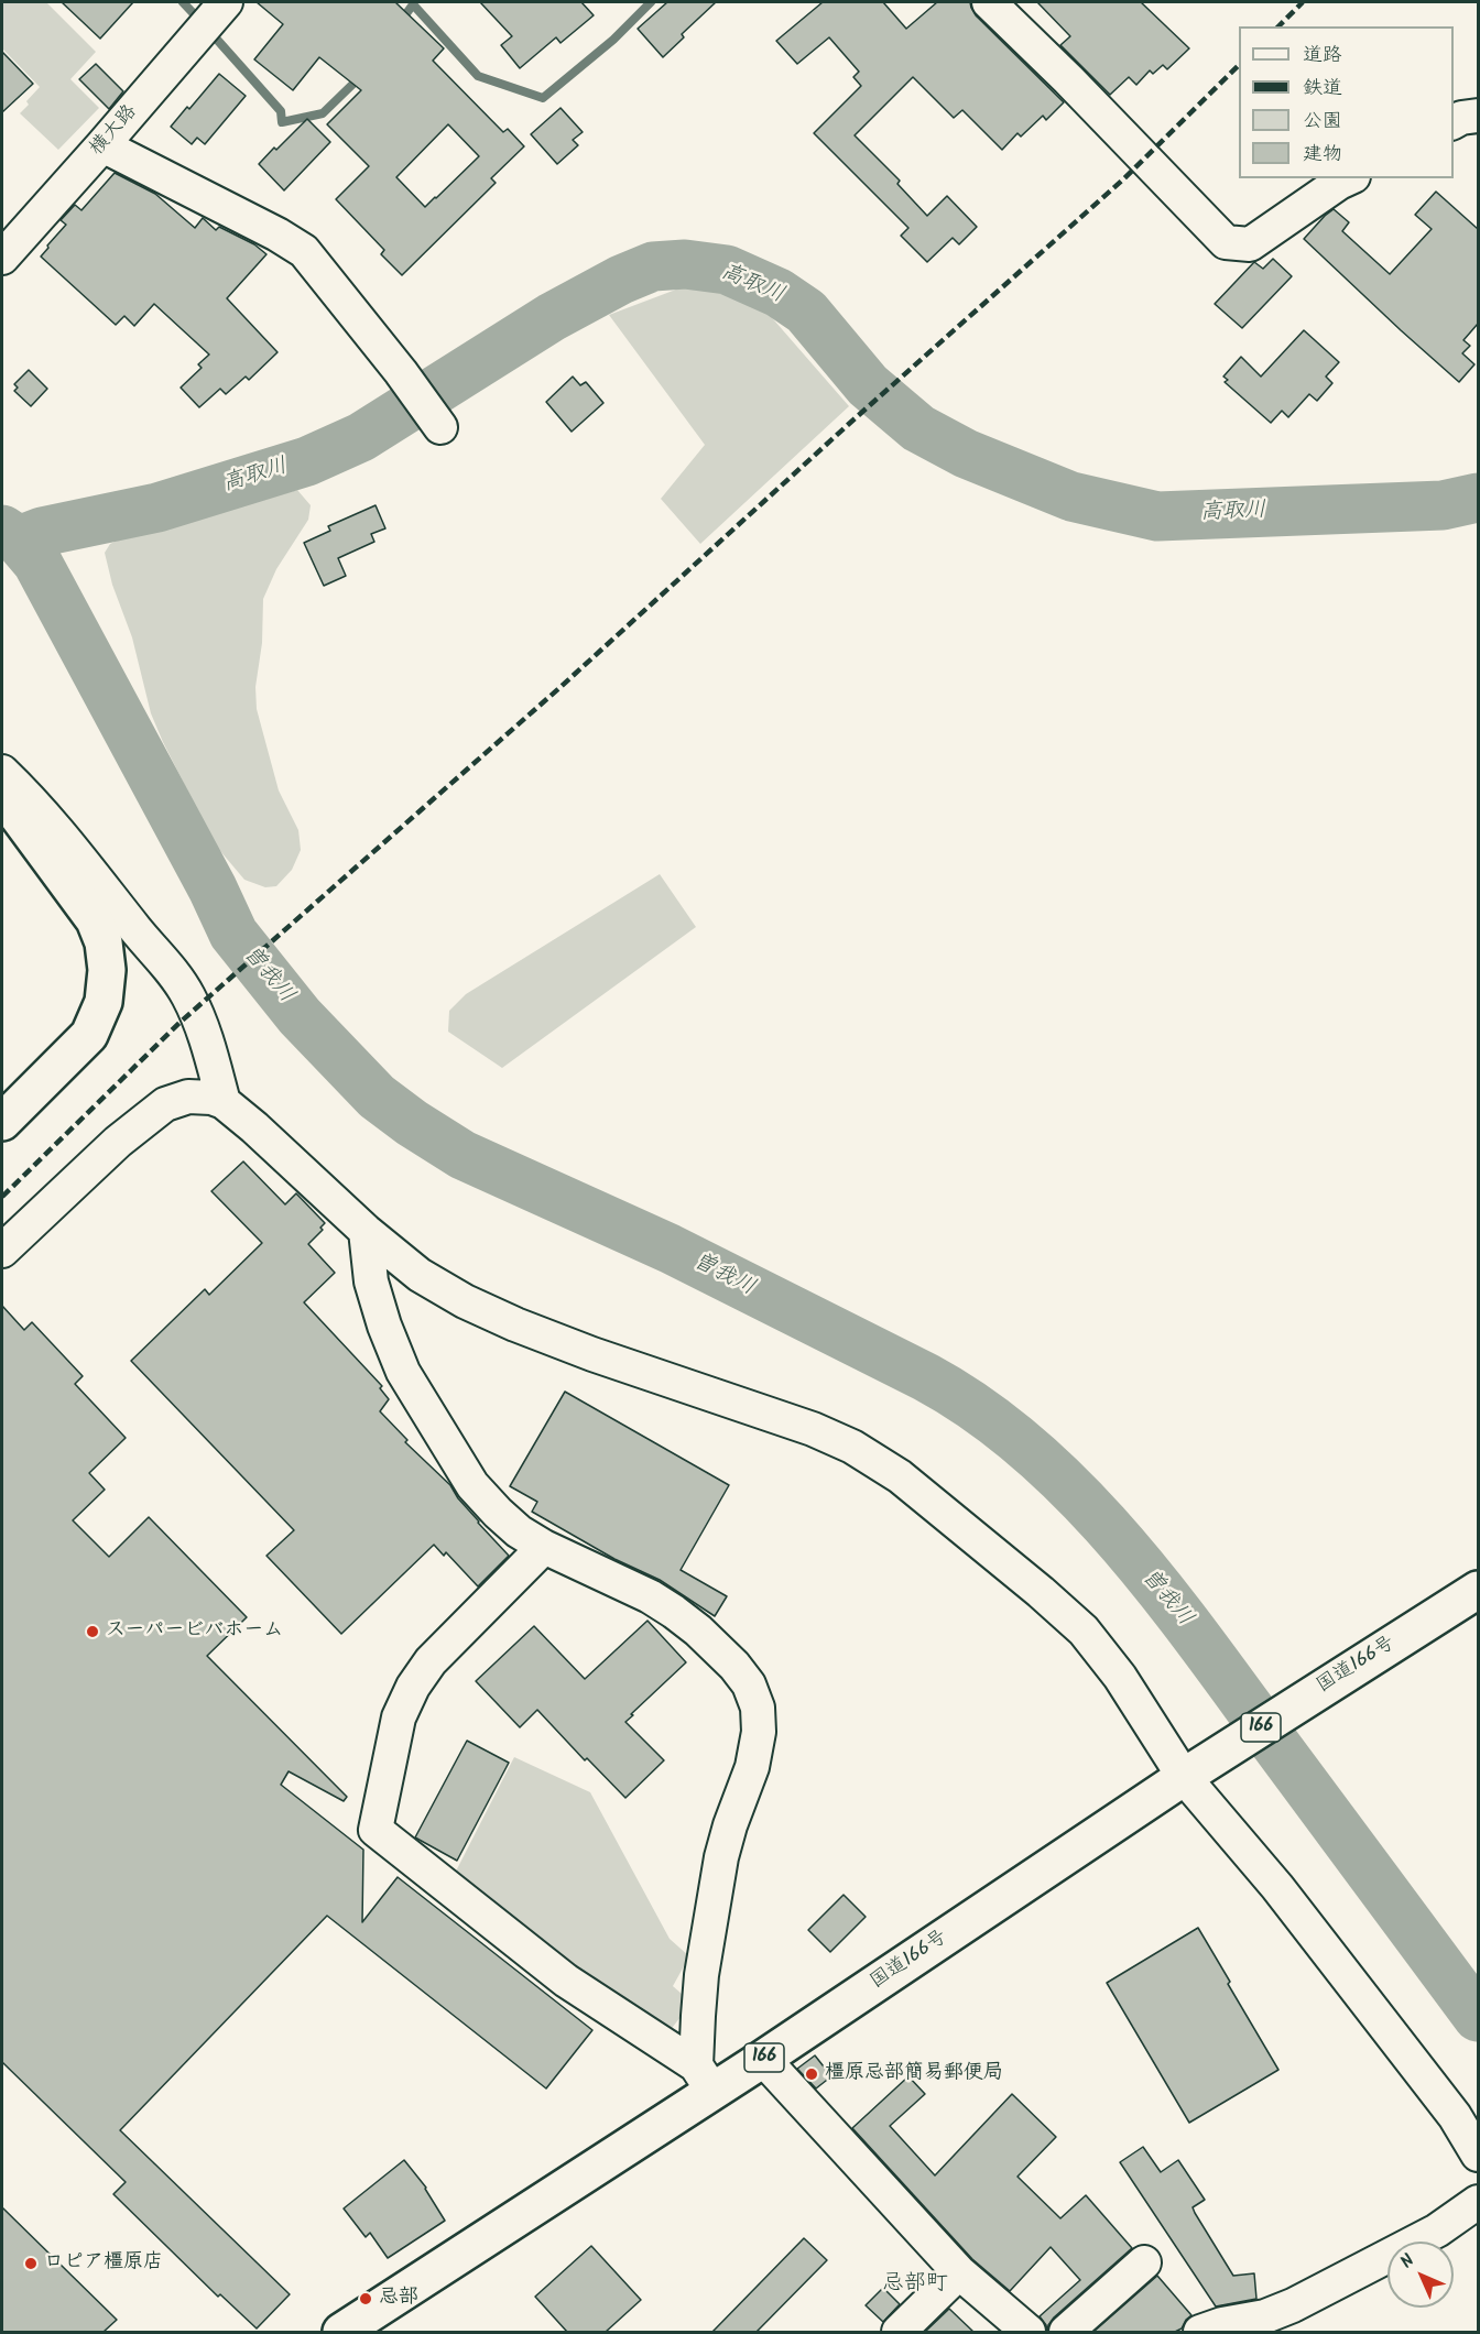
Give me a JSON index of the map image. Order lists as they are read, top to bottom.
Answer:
{
  "streets": {
    "main road": ["国道166号", "166"],
    "street": ["横大路"]
  },
  "districts": ["忌部町"],
  "water": ["高取川", "曽我川"],
  "places": [
    "スーパービバホーム",
    "橿原忌部簡易郵便局",
    "ロピア橿原店",
    "忌部"
  ],
  "legend": [
    "道路",
    "鉄道",
    "公園",
    "建物"
  ],
  "north": "top left"
}
